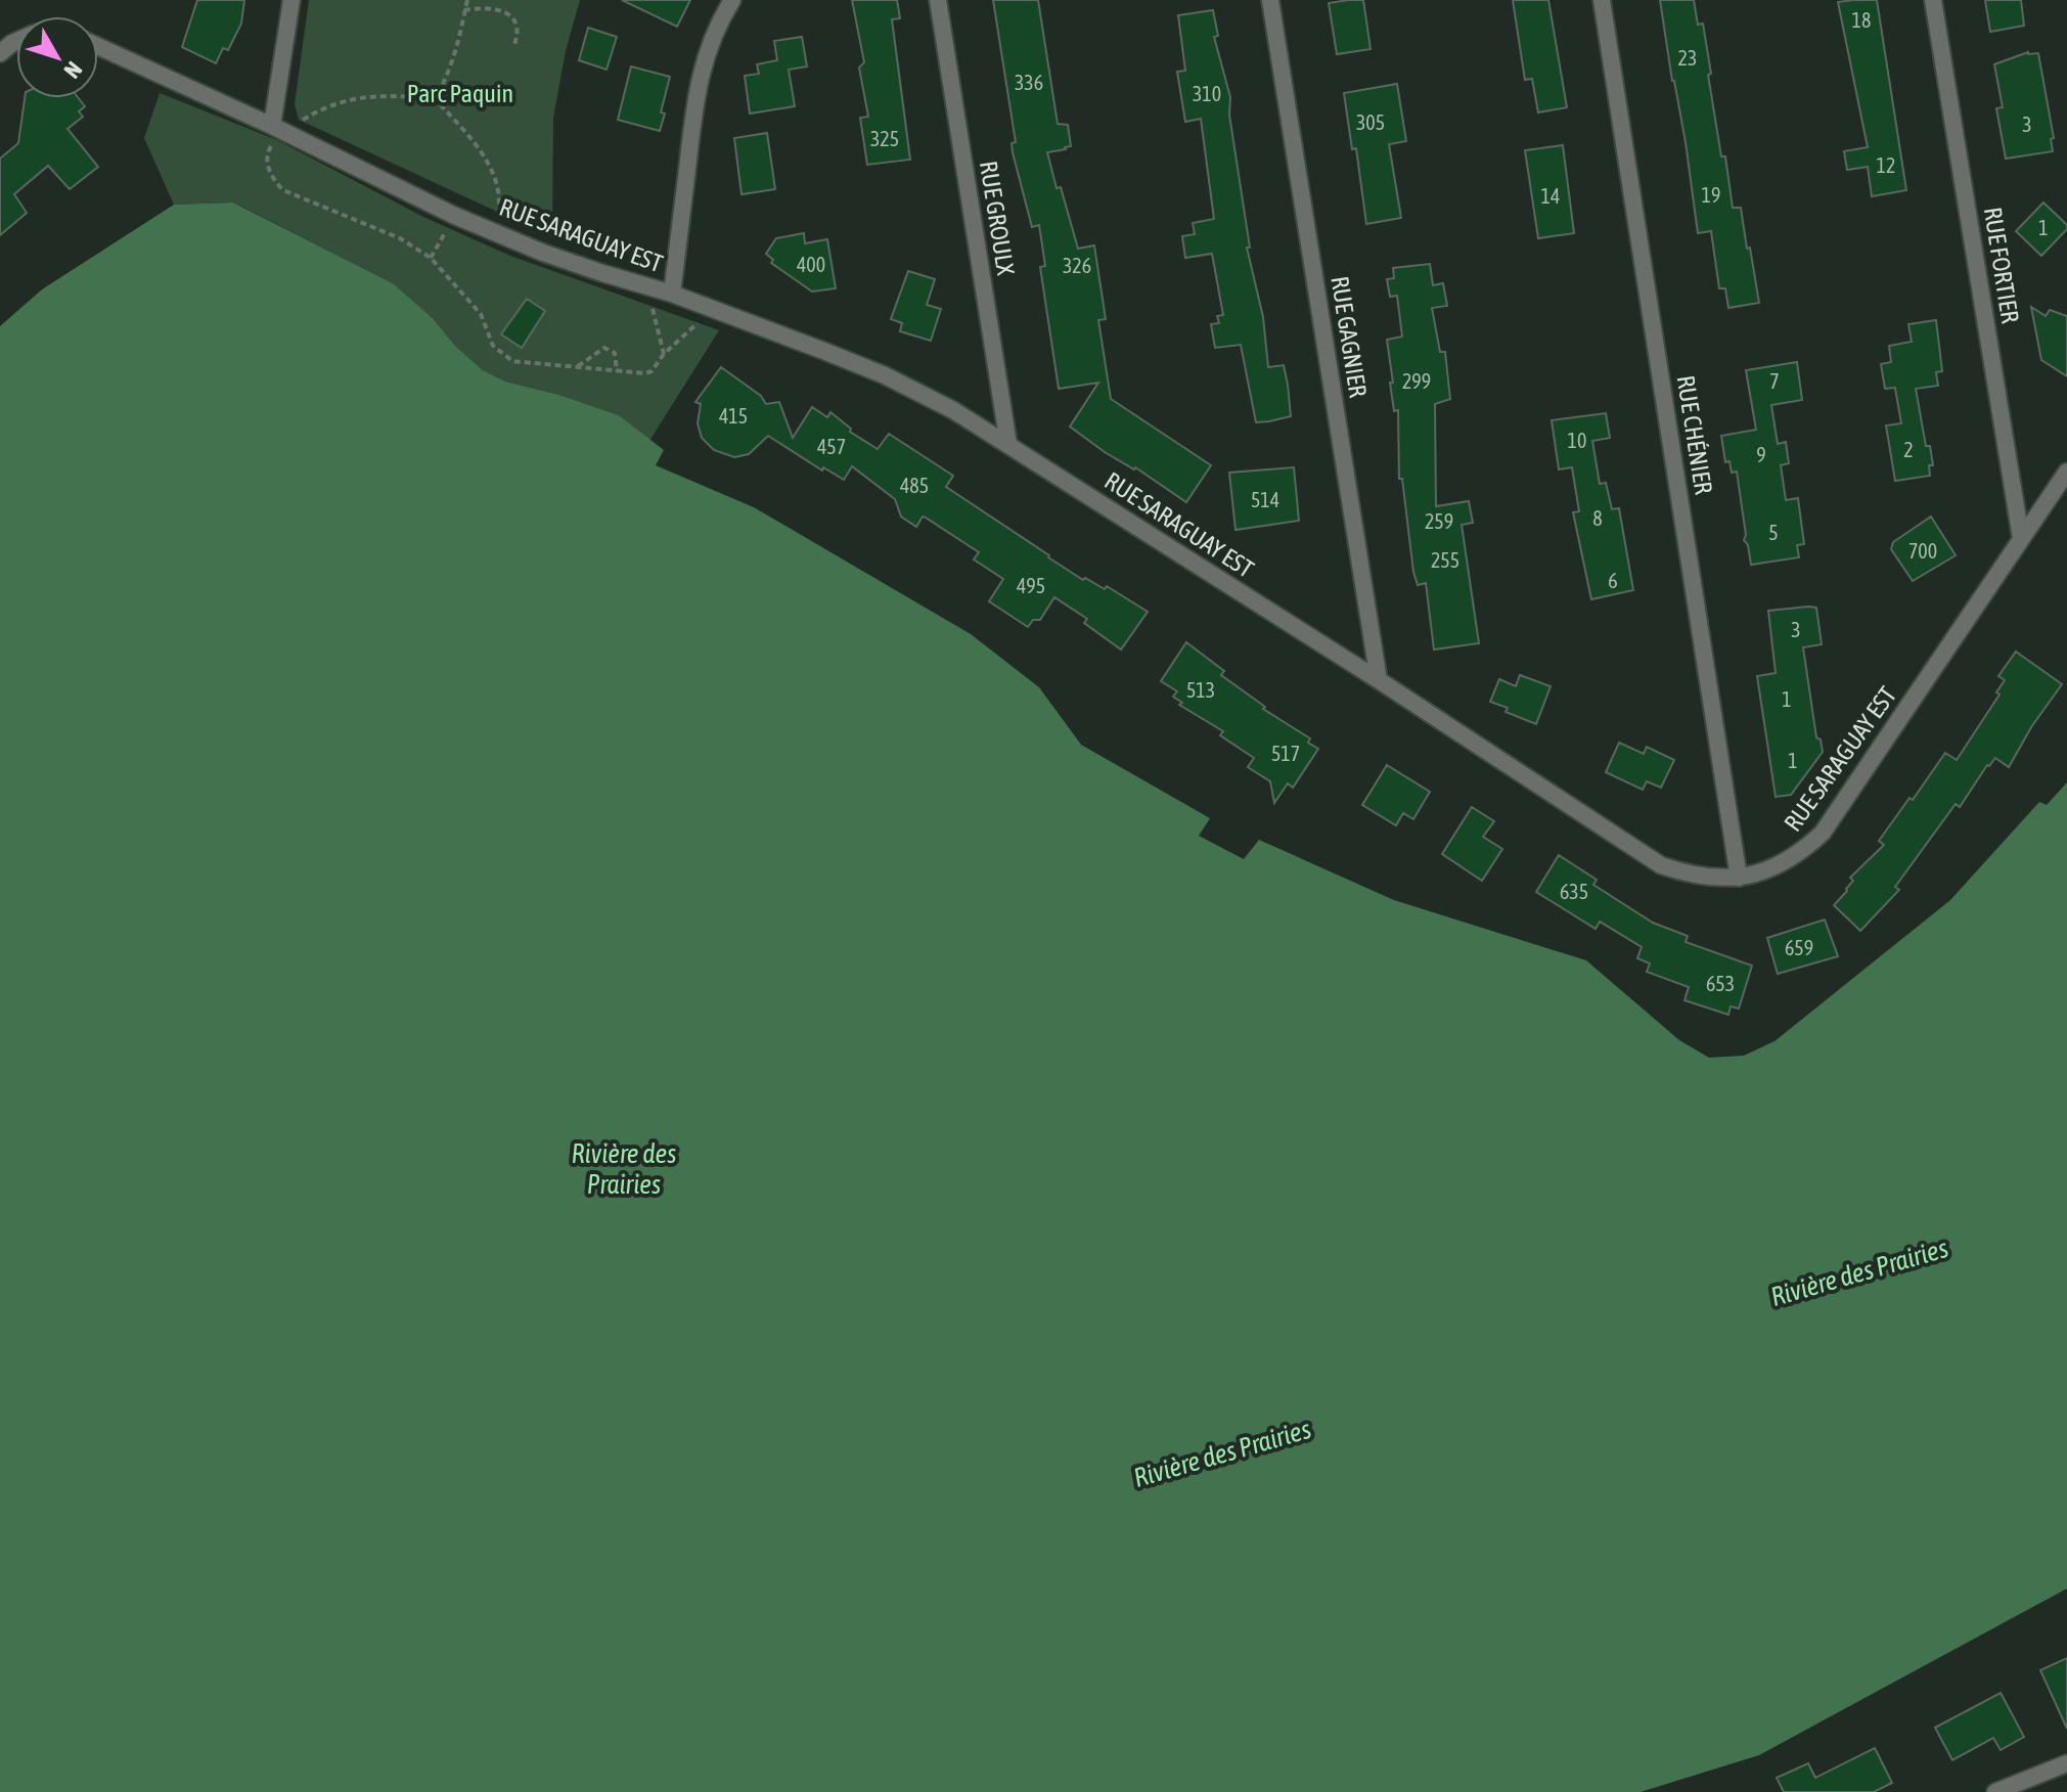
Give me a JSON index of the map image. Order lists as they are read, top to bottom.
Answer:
{
  "streets": {
    "street": [
      "RUE GROULX",
      "RUE SARAGUAY EST",
      "RUE FORTIER",
      "RUE GAGNIER",
      "RUE CHÉNIER"
    ]
  },
  "crossings": [
    ["RUE GROULX", "RUE SARAGUAY EST"],
    ["RUE SARAGUAY EST", "RUE FORTIER"],
    ["RUE SARAGUAY EST", "RUE GAGNIER"],
    ["RUE SARAGUAY EST", "RUE CHÉNIER"]
  ],
  "water": ["Rivière des Prairies"],
  "parks": ["Parc Paquin"],
  "house_numbers": [
    "18",
    "23",
    "336",
    "310",
    "305",
    "3",
    "325",
    "12",
    "19",
    "14",
    "1",
    "400",
    "326",
    "299",
    "7",
    "415",
    "10",
    "457",
    "2",
    "9",
    "485",
    "514",
    "8",
    "259",
    "5",
    "700",
    "255",
    "6",
    "495",
    "3",
    "513",
    "1",
    "517",
    "1",
    "635",
    "659",
    "653"
  ],
  "north": "bottom right"
}
